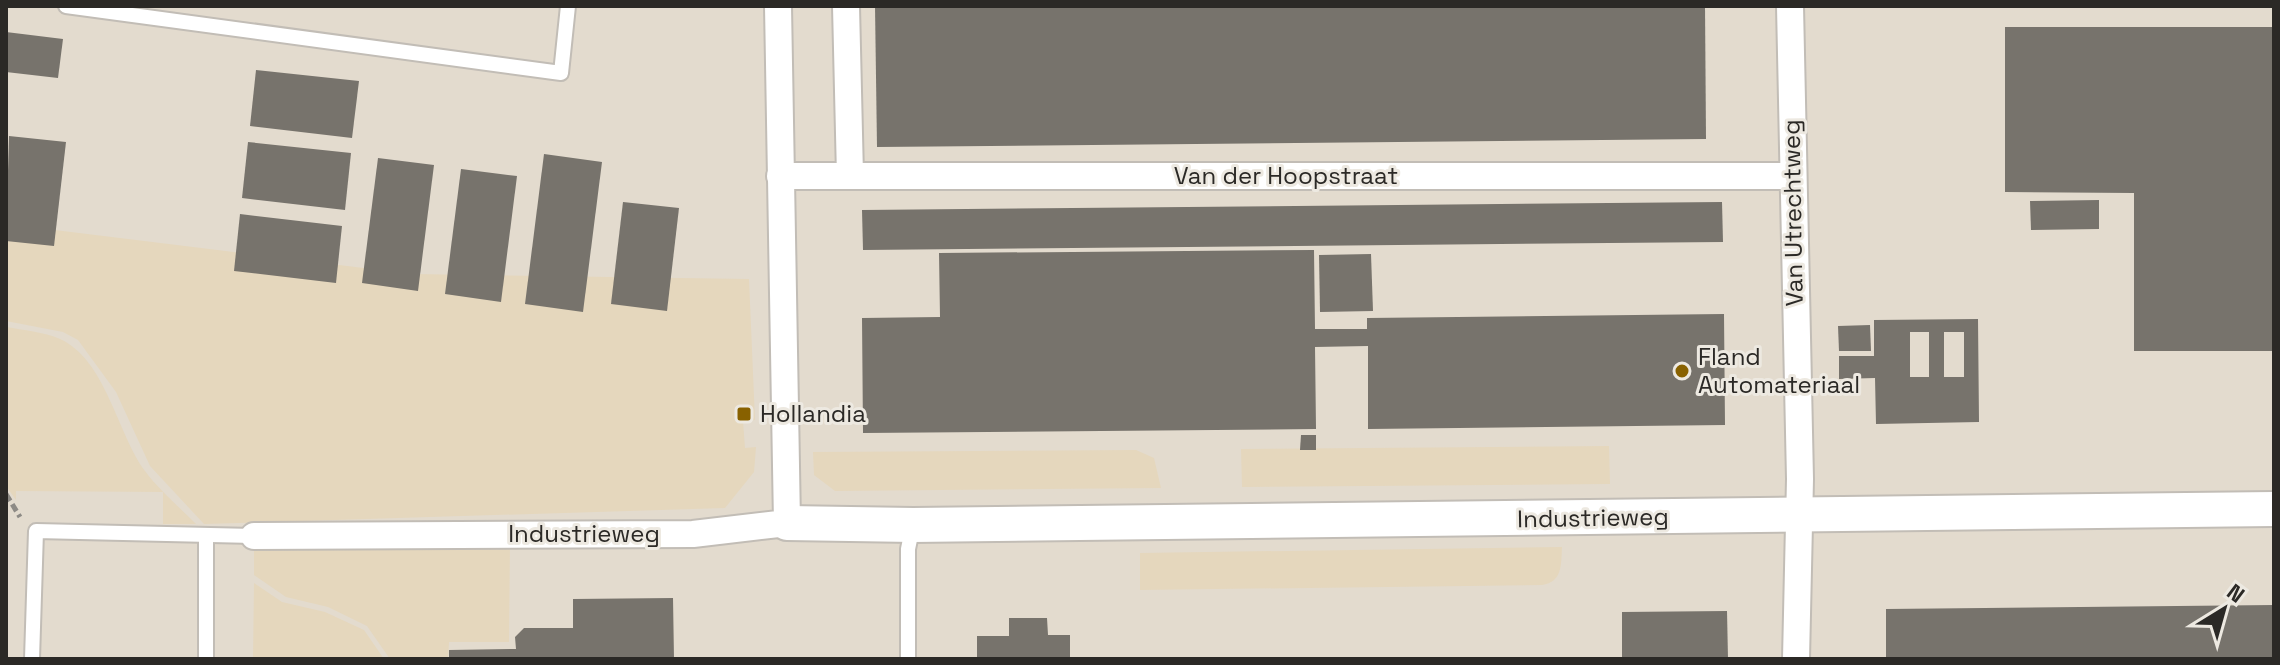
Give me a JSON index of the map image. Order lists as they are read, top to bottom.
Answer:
{
  "streets": {
    "street": ["Van der Hoopstraat", "Van Utrechtweg", "Industrieweg"]
  },
  "crossings": [
    ["Van der Hoopstraat", "Van Utrechtweg"],
    ["Van Utrechtweg", "Industrieweg"]
  ],
  "places": {
    "other": ["Fland Automateriaal"],
    "transit": ["Hollandia"]
  },
  "north": "top right"
}
